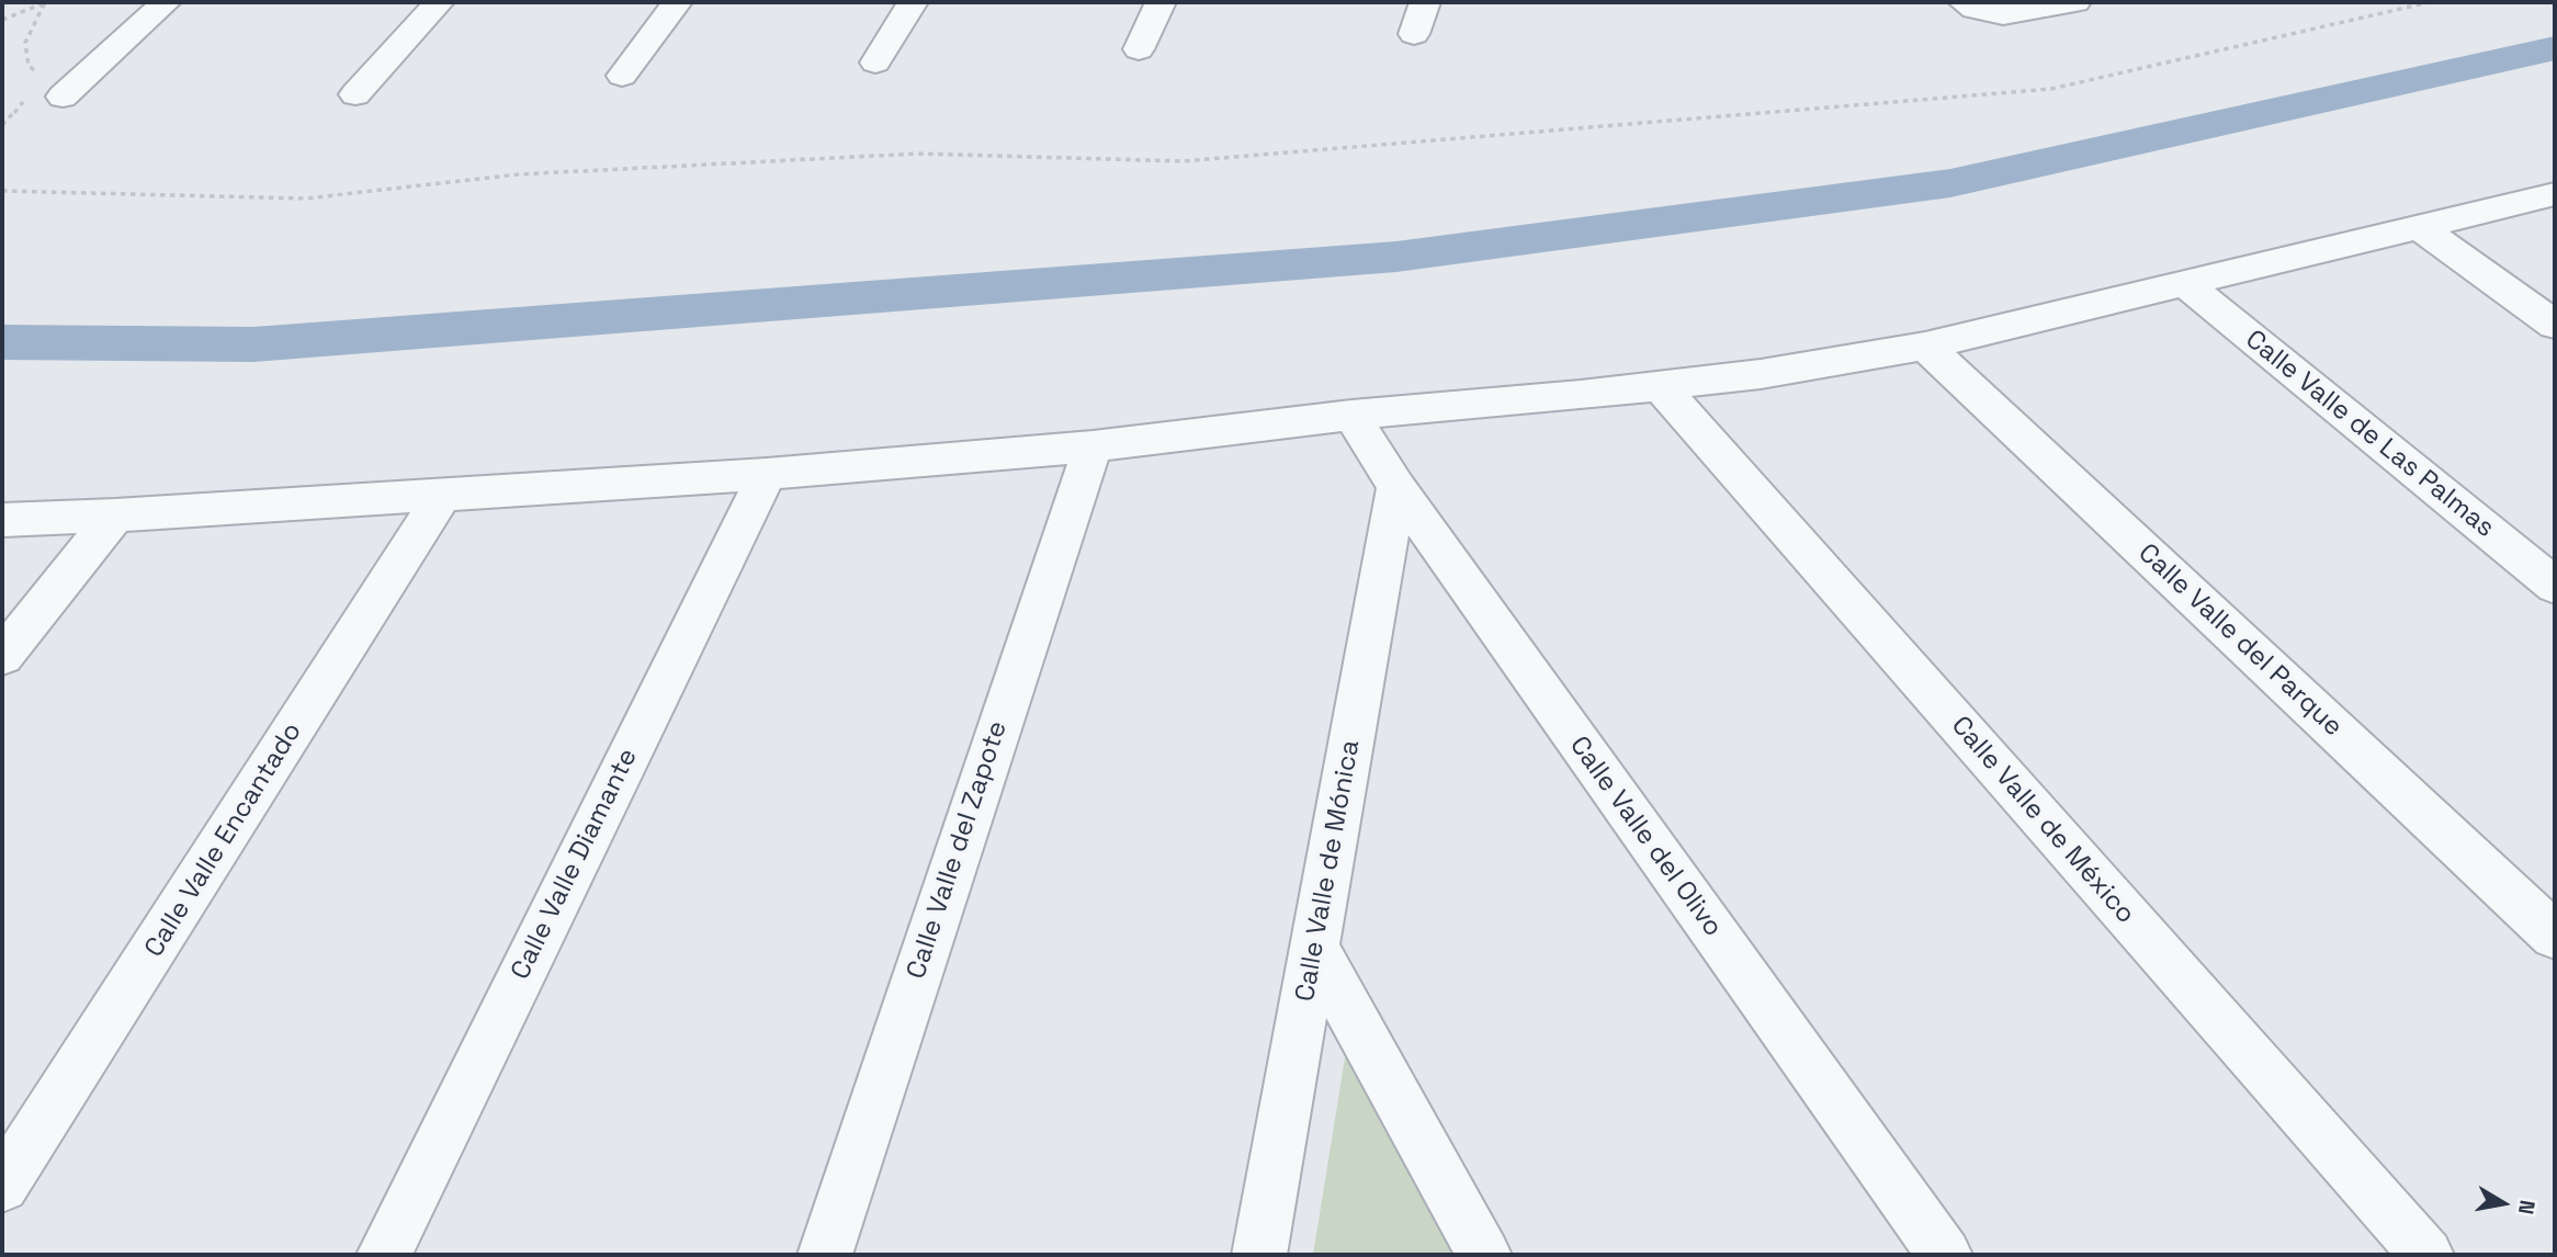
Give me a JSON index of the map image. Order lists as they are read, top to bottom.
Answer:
{
  "streets": {
    "street": [
      "Calle Valle de Las Palmas",
      "Calle Valle del Parque",
      "Calle Valle de México",
      "Calle Valle del Olivo",
      "Calle Valle Encantado",
      "Calle Valle del Zapote",
      "Calle Valle Diamante",
      "Calle Valle de Mónica"
    ]
  },
  "crossings": [
    ["Calle Valle del Olivo", "Calle Valle de Mónica"]
  ],
  "north": "right"
}
